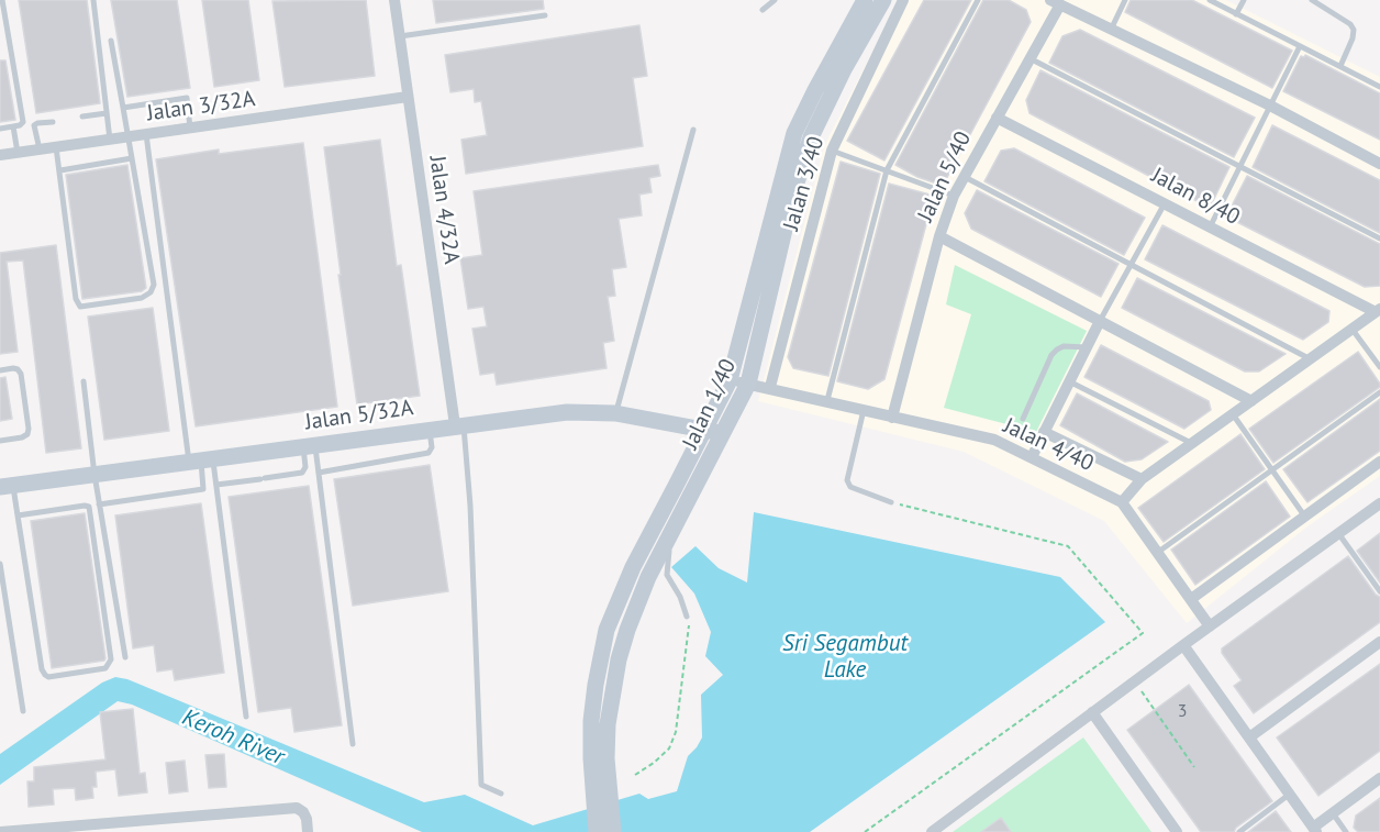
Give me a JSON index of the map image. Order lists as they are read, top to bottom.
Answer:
{
  "streets": {
    "main road": ["Jalan 1/40", "Jalan 5/32A"],
    "street": [
      "Jalan 3/32A",
      "Jalan 5/40",
      "Jalan 3/40",
      "Jalan 8/40",
      "Jalan 4/32A",
      "Jalan 4/40"
    ]
  },
  "crossings": [
    ["Jalan 3/32A", "Jalan 4/32A"],
    ["Jalan 5/40", "Jalan 8/40"],
    ["Jalan 5/40", "Jalan 4/40"],
    ["Jalan 3/40", "Jalan 4/40"],
    ["Jalan 4/32A", "Jalan 5/32A"],
    ["Jalan 1/40", "Jalan 5/32A"],
    ["Jalan 1/40", "Jalan 4/40"]
  ],
  "water": ["Sri Segambut Lake", "Keroh River"],
  "house_numbers": ["3"]
}
